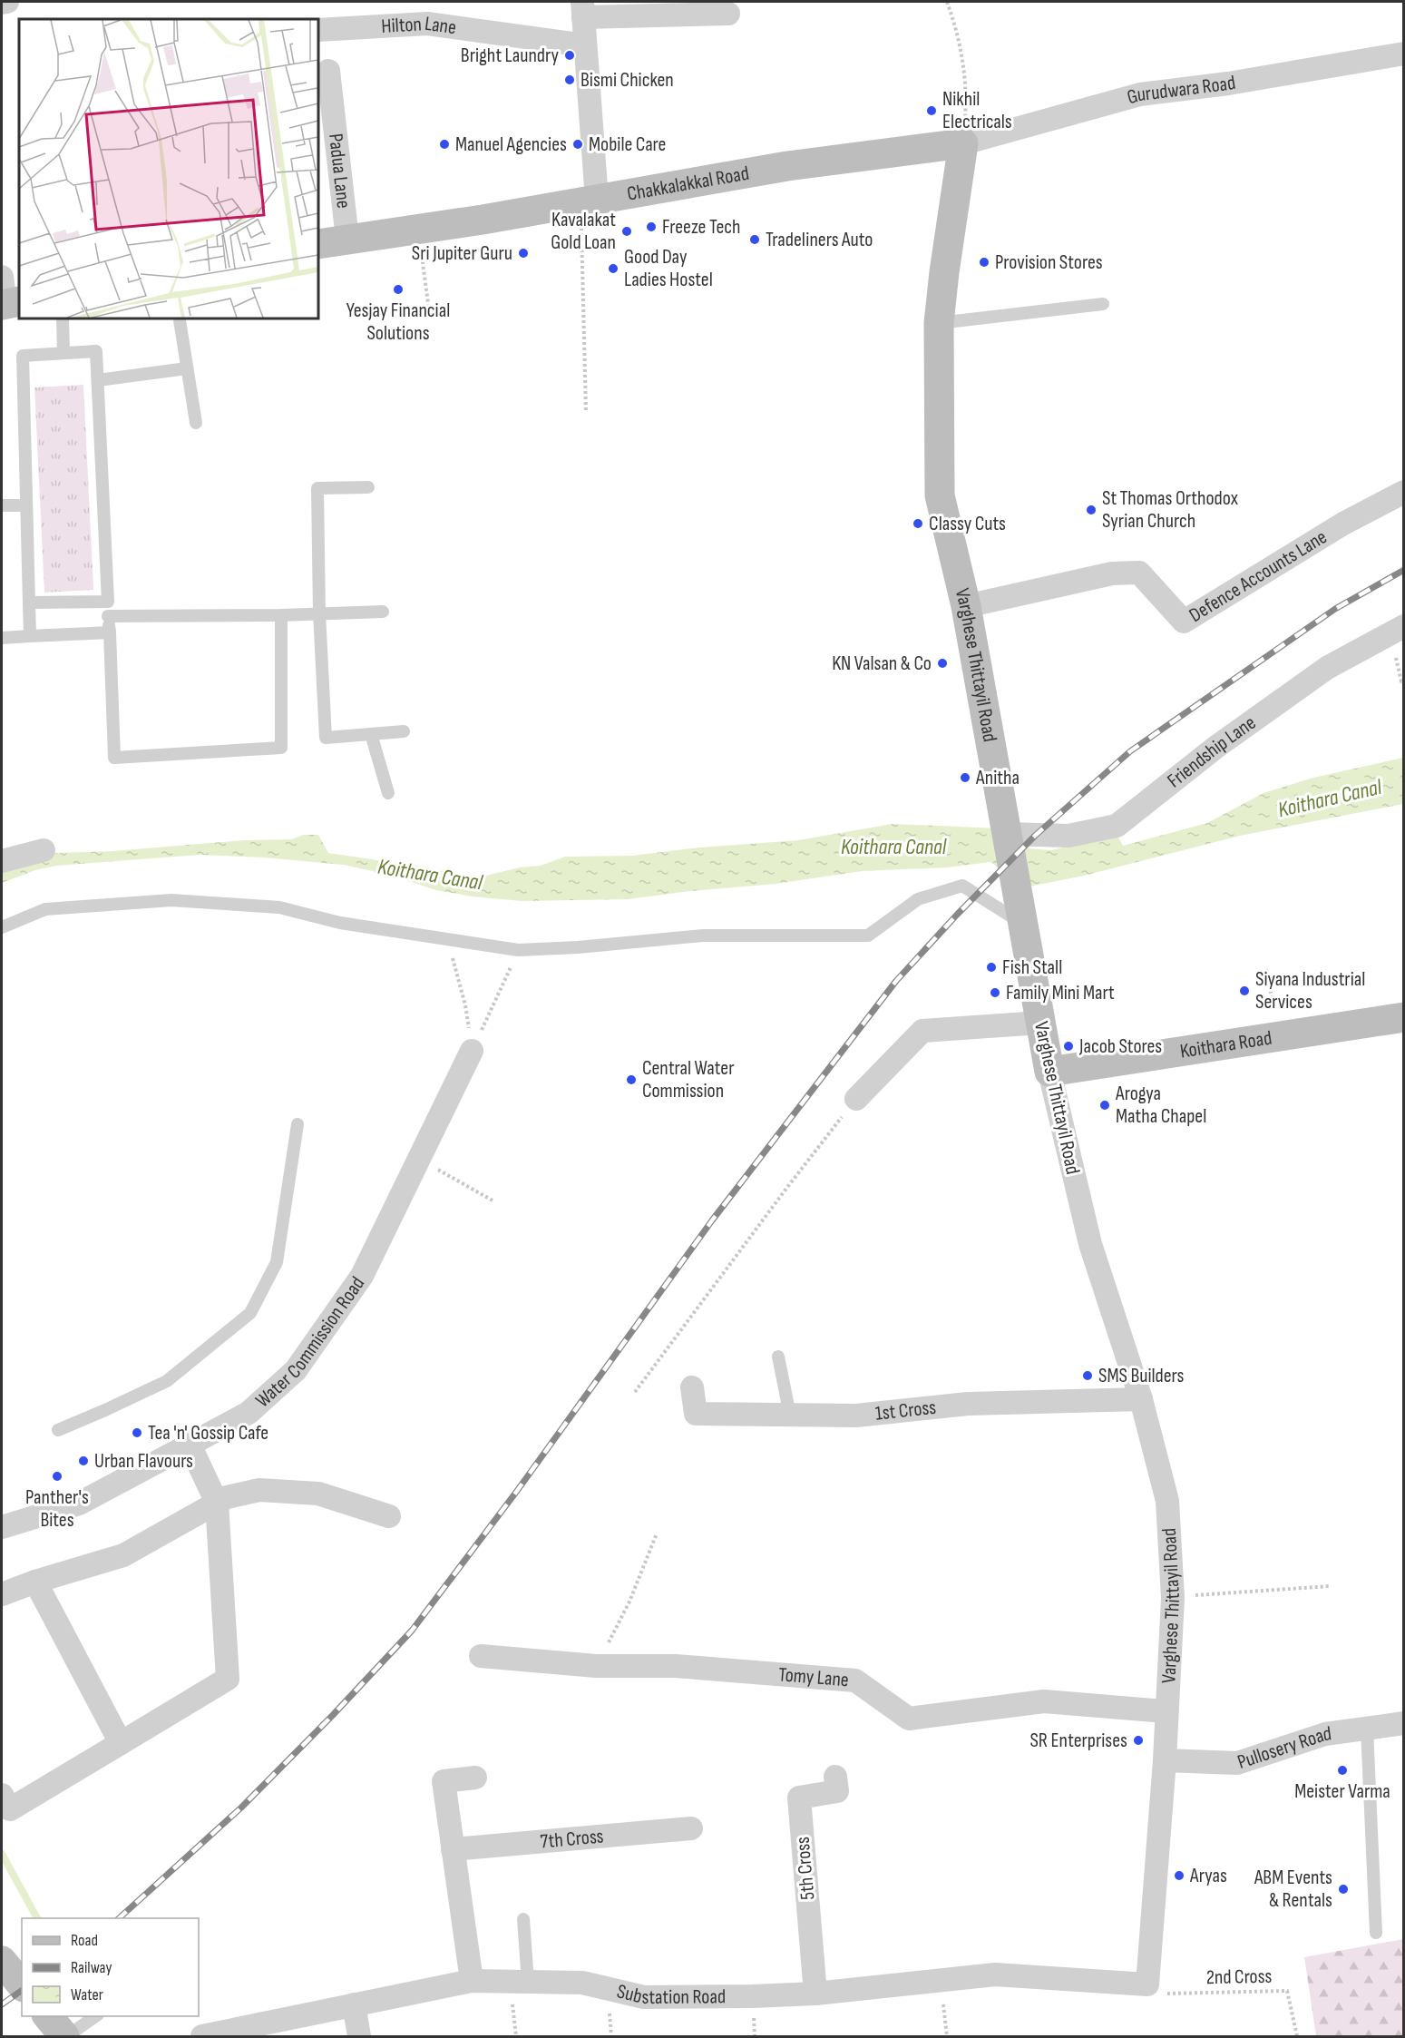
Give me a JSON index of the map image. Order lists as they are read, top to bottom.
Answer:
{
  "streets": {
    "street": [
      "Hilton Lane",
      "Gurudwara Road",
      "Padua Lane",
      "Chakkalakkal Road",
      "Defence Accounts Lane",
      "Varghese Thittayil Road",
      "Friendship Lane",
      "Koithara Road",
      "Water Commission Road",
      "1st Cross",
      "Tomy Lane",
      "Pullosery Road",
      "7th Cross",
      "5th Cross",
      "Substation Road"
    ],
    "path": ["2nd Cross"]
  },
  "crossings": [
    ["Gurudwara Road", "Chakkalakkal Road"],
    ["Gurudwara Road", "Varghese Thittayil Road"],
    ["Padua Lane", "Chakkalakkal Road"],
    ["Chakkalakkal Road", "Varghese Thittayil Road"],
    ["Defence Accounts Lane", "Varghese Thittayil Road"],
    ["Varghese Thittayil Road", "Friendship Lane"],
    ["Varghese Thittayil Road", "Koithara Road"],
    ["Varghese Thittayil Road", "1st Cross"],
    ["Varghese Thittayil Road", "Tomy Lane"],
    ["Varghese Thittayil Road", "Pullosery Road"],
    ["Varghese Thittayil Road", "2nd Cross"],
    ["Varghese Thittayil Road", "Substation Road"],
    ["5th Cross", "Substation Road"],
    ["2nd Cross", "Substation Road"]
  ],
  "water": ["Koithara Canal"],
  "places": [
    "Bright Laundry",
    "Bismi Chicken",
    "Nikhil Electricals",
    "Manuel Agencies",
    "Mobile Care",
    "Freeze Tech",
    "Kavalakat Gold Loan",
    "Tradeliners Auto",
    "Sri Jupiter Guru",
    "Provision Stores",
    "Good Day Ladies Hostel",
    "Yesjay Financial Solutions",
    "St Thomas Orthodox Syrian Church",
    "Classy Cuts",
    "KN Valsan & Co",
    "Anitha",
    "Fish Stall",
    "Siyana Industrial Services",
    "Family Mini Mart",
    "Jacob Stores",
    "Central Water Commission",
    "Arogya Matha Chapel",
    "SMS Builders",
    "Tea 'n' Gossip Cafe",
    "Urban Flavours",
    "Panther's Bites",
    "SR Enterprises",
    "Meister Varma",
    "Aryas",
    "ABM Events & Rentals"
  ],
  "legend": ["Road", "Railway", "Water"]
}
